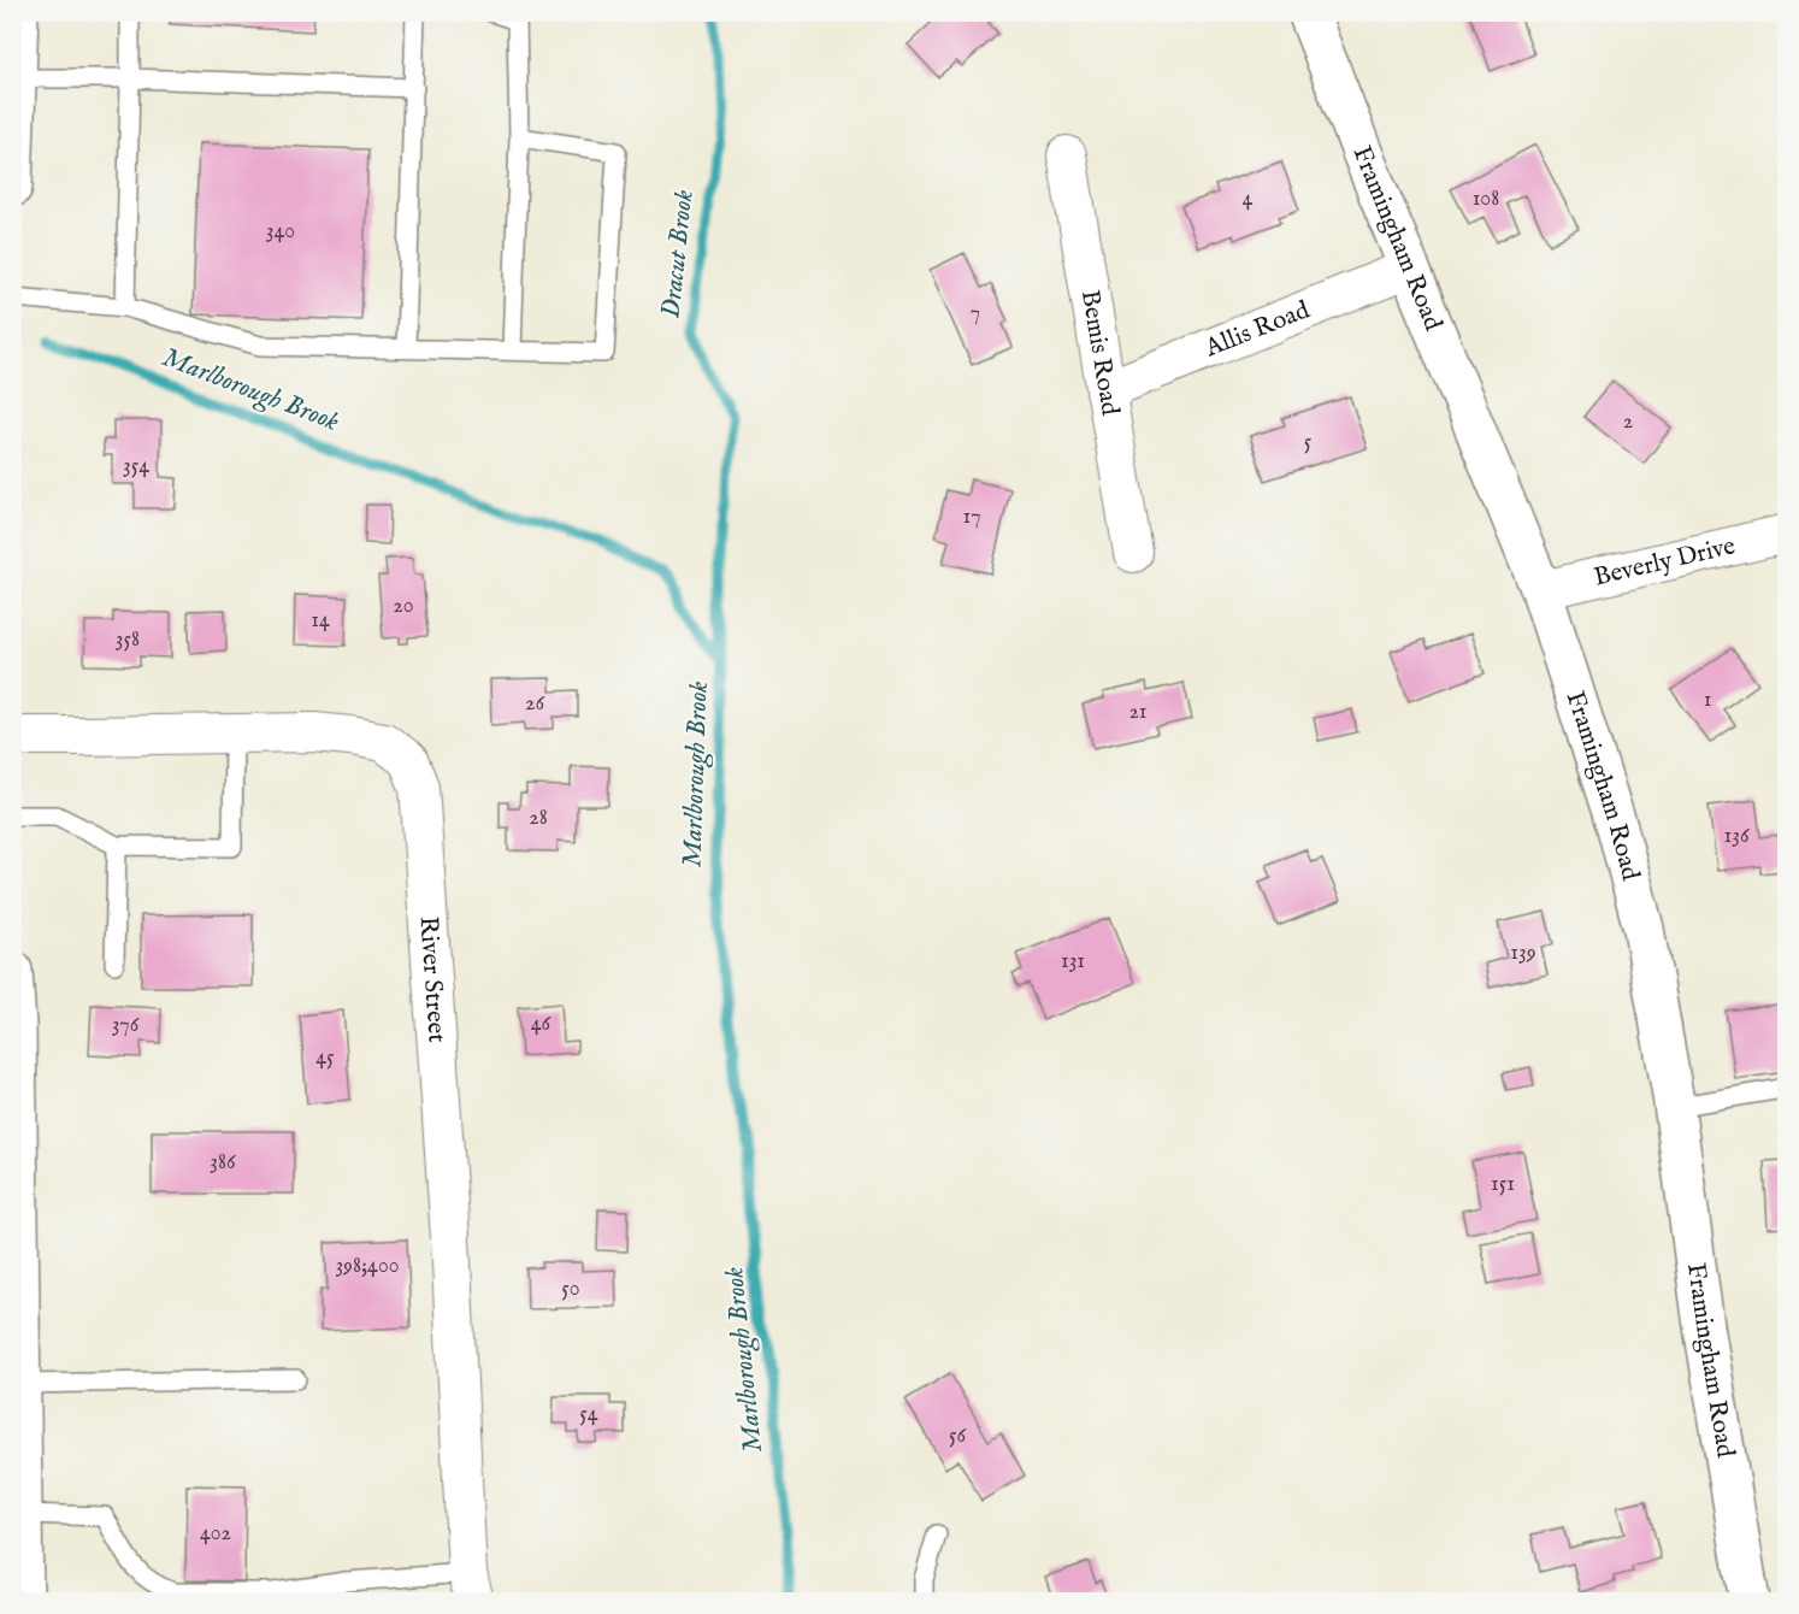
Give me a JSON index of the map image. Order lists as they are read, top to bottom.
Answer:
{
  "streets": {
    "street": [
      "Framingham Road",
      "Allis Road",
      "Bemis Road",
      "Beverly Drive",
      "River Street"
    ]
  },
  "crossings": [
    ["Framingham Road", "Allis Road"],
    ["Framingham Road", "Beverly Drive"],
    ["Allis Road", "Bemis Road"]
  ],
  "water": ["Dracut Brook", "Marlborough Brook"],
  "house_numbers": [
    "4",
    "108",
    "340",
    "7",
    "2",
    "5",
    "354",
    "17",
    "20",
    "14",
    "358",
    "1",
    "26",
    "21",
    "28",
    "136",
    "139",
    "131",
    "46",
    "376",
    "45",
    "386",
    "151",
    "398;400",
    "50",
    "54",
    "56",
    "402"
  ]
}
